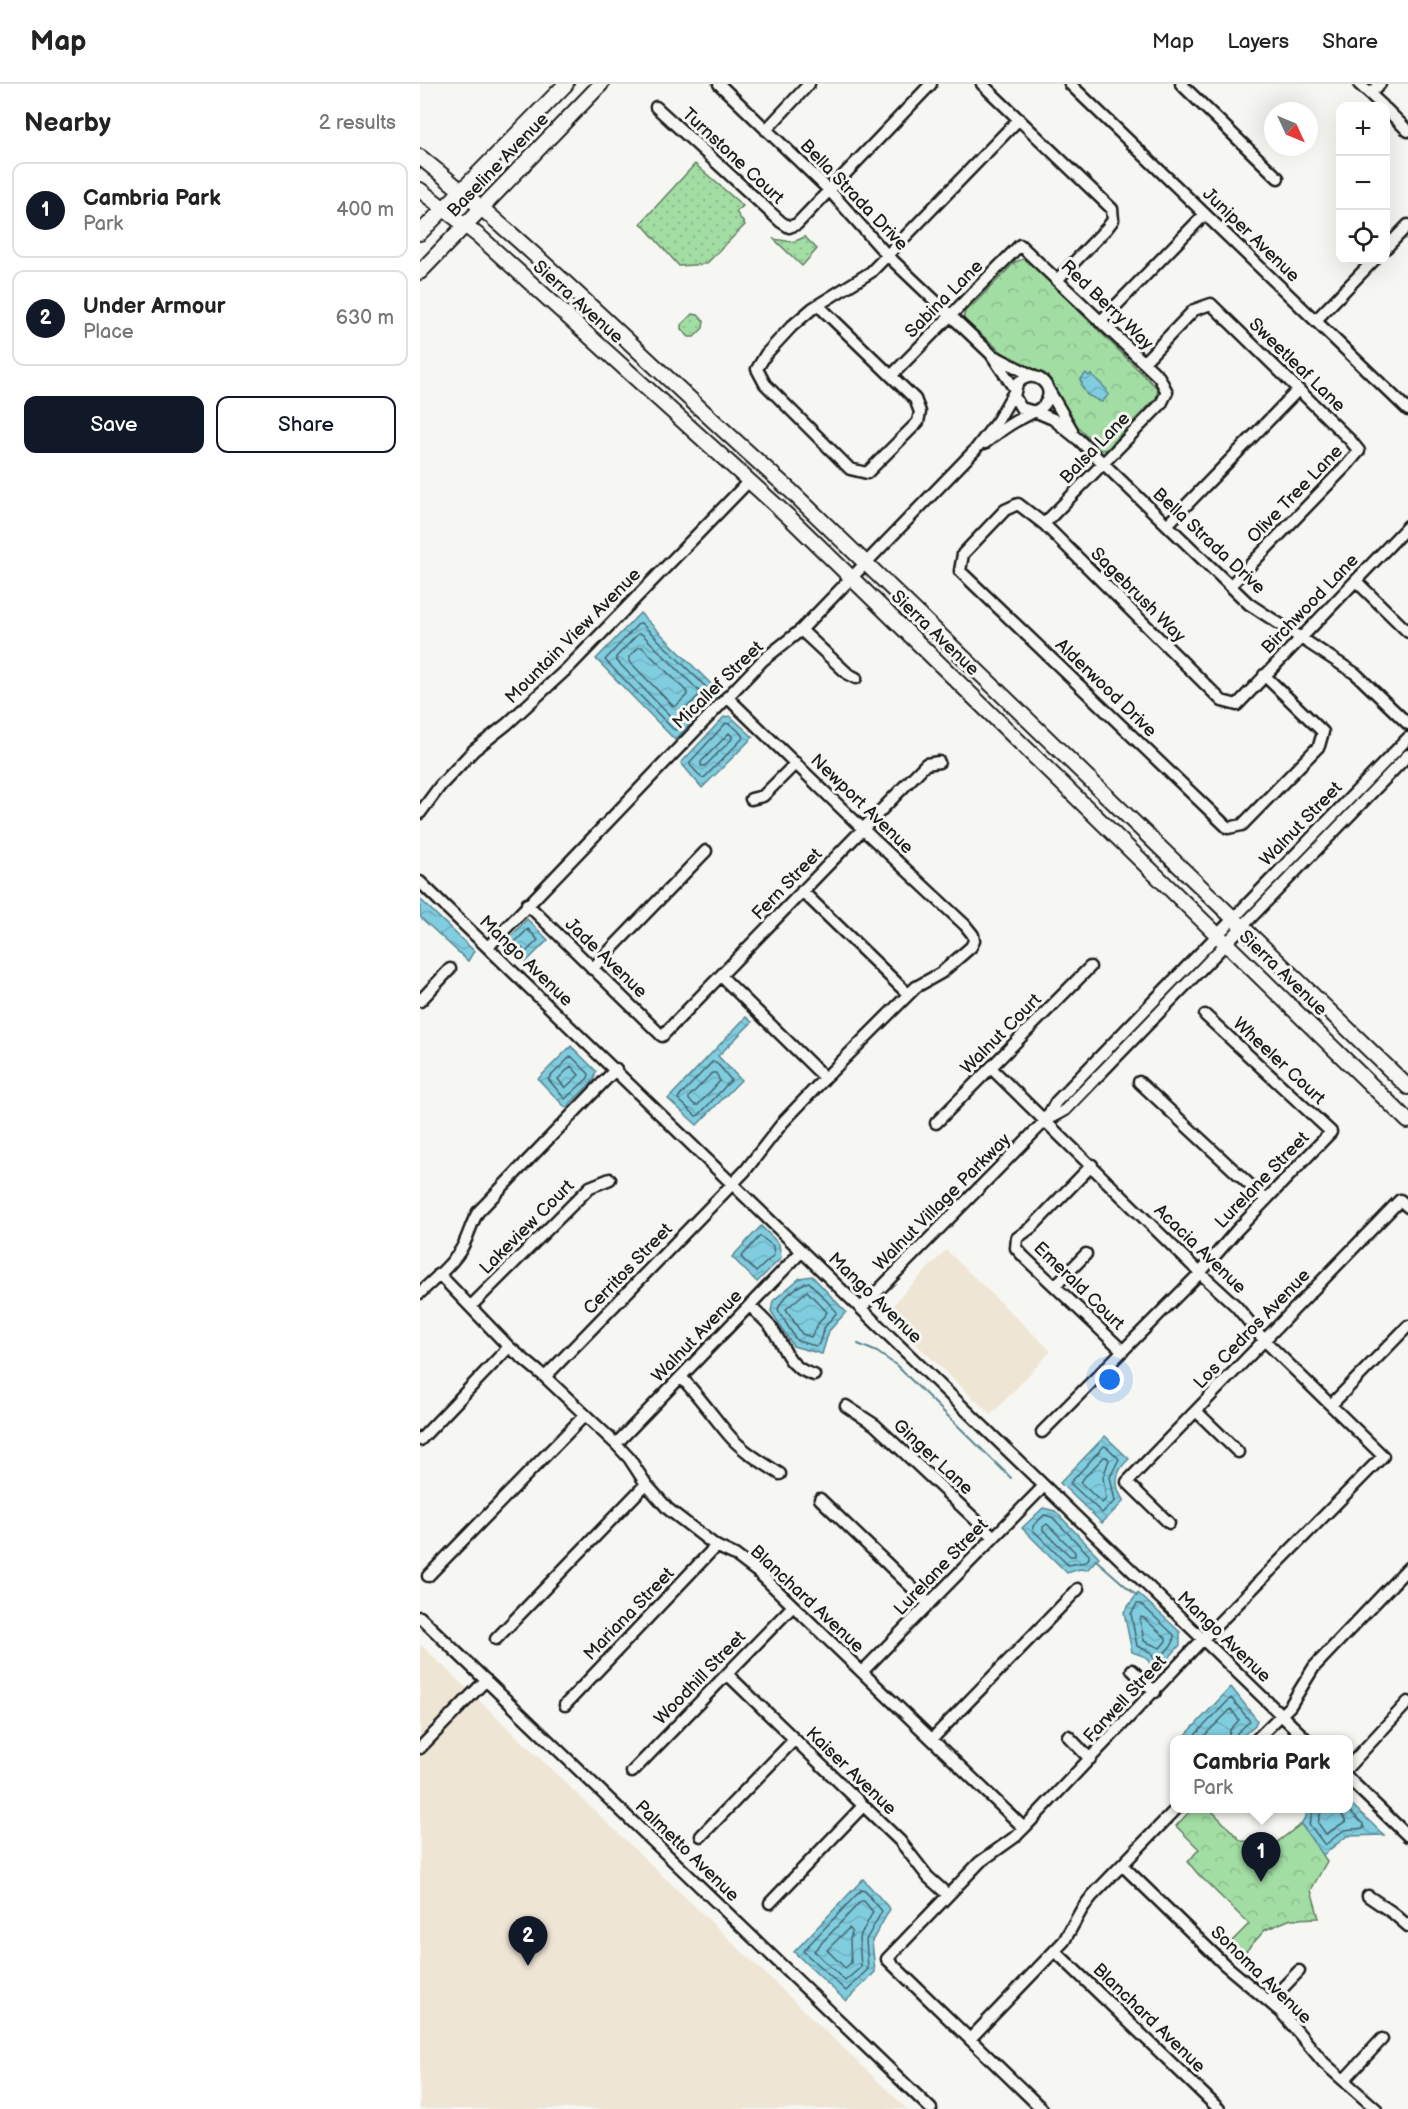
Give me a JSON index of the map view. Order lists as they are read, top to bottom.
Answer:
{
  "streets": {
    "main road": ["Baseline Avenue", "Sierra Avenue"],
    "street": [
      "Turnstone Court",
      "Bella Strada Drive",
      "Juniper Avenue",
      "Sabina Lane",
      "Red Berry Way",
      "Sweetleaf Lane",
      "Balsa Lane",
      "Olive Tree Lane",
      "Sagebrush Way",
      "Birchwood Lane",
      "Mountain View Avenue",
      "Micallef Street",
      "Alderwood Drive",
      "Newport Avenue",
      "Walnut Street",
      "Fern Street",
      "Jade Avenue",
      "Mango Avenue",
      "Walnut Court",
      "Wheeler Court",
      "Lurelane Street",
      "Walnut Village Parkway",
      "Lakeview Court",
      "Acacia Avenue",
      "Cerritos Street",
      "Emerald Court",
      "Los Cedros Avenue",
      "Walnut Avenue",
      "Ginger Lane",
      "Blanchard Avenue",
      "Mariana Street",
      "Woodhill Street",
      "Farwell Street",
      "Kaiser Avenue",
      "Palmetto Avenue",
      "Sonoma Avenue"
    ]
  },
  "crossings": [
    ["Turnstone Court", "Bella Strada Drive"],
    ["Baseline Avenue", "Sierra Avenue"],
    ["Bella Strada Drive", "Sabina Lane"],
    ["Bella Strada Drive", "Balsa Lane"],
    ["Bella Strada Drive", "Olive Tree Lane"],
    ["Bella Strada Drive", "Birchwood Lane"],
    ["Bella Strada Drive", "Micallef Street"],
    ["Sabina Lane", "Red Berry Way"],
    ["Sierra Avenue", "Mountain View Avenue"],
    ["Sierra Avenue", "Micallef Street"],
    ["Sierra Avenue", "Walnut Street"],
    ["Sierra Avenue", "Walnut Village Parkway"],
    ["Red Berry Way", "Sweetleaf Lane"],
    ["Red Berry Way", "Balsa Lane"],
    ["Sweetleaf Lane", "Olive Tree Lane"],
    ["Balsa Lane", "Sagebrush Way"],
    ["Sagebrush Way", "Birchwood Lane"],
    ["Sagebrush Way", "Alderwood Drive"],
    ["Birchwood Lane", "Alderwood Drive"],
    ["Micallef Street", "Newport Avenue"],
    ["Micallef Street", "Jade Avenue"],
    ["Micallef Street", "Mango Avenue"],
    ["Newport Avenue", "Fern Street"],
    ["Newport Avenue", "Cerritos Street"],
    ["Walnut Street", "Walnut Village Parkway"],
    ["Fern Street", "Jade Avenue"],
    ["Mango Avenue", "Lurelane Street"],
    ["Mango Avenue", "Walnut Village Parkway"],
    ["Mango Avenue", "Cerritos Street"],
    ["Mango Avenue", "Walnut Avenue"],
    ["Mango Avenue", "Farwell Street"],
    ["Walnut Court", "Acacia Avenue"],
    ["Wheeler Court", "Lurelane Street"],
    ["Lurelane Street", "Acacia Avenue"],
    ["Lurelane Street", "Emerald Court"],
    ["Lurelane Street", "Ginger Lane"],
    ["Lurelane Street", "Blanchard Avenue"],
    ["Walnut Village Parkway", "Acacia Avenue"],
    ["Lakeview Court", "Blanchard Avenue"],
    ["Acacia Avenue", "Emerald Court"],
    ["Acacia Avenue", "Los Cedros Avenue"],
    ["Acacia Avenue", "Farwell Street"],
    ["Cerritos Street", "Blanchard Avenue"],
    ["Walnut Avenue", "Blanchard Avenue"],
    ["Blanchard Avenue", "Mariana Street"],
    ["Blanchard Avenue", "Woodhill Street"],
    ["Blanchard Avenue", "Farwell Street"],
    ["Woodhill Street", "Kaiser Avenue"],
    ["Farwell Street", "Kaiser Avenue"]
  ],
  "north": "bottom right",
  "page": {
    "header": "Map",
    "nav": ["Map", "Layers", "Share"],
    "heading": ["Nearby", "2 results"],
    "map_buttons": ["+", "−"],
    "list": [
      {
        "mark": "1",
        "name": "Cambria Park",
        "note": "Park",
        "value": "400 m"
      },
      {
        "mark": "2",
        "name": "Under Armour",
        "note": "Place",
        "value": "630 m"
      }
    ],
    "buttons": ["Save", "Share"],
    "popup": ["Cambria Park", "Park"],
    "pins": ["1", "2"]
  }
}
